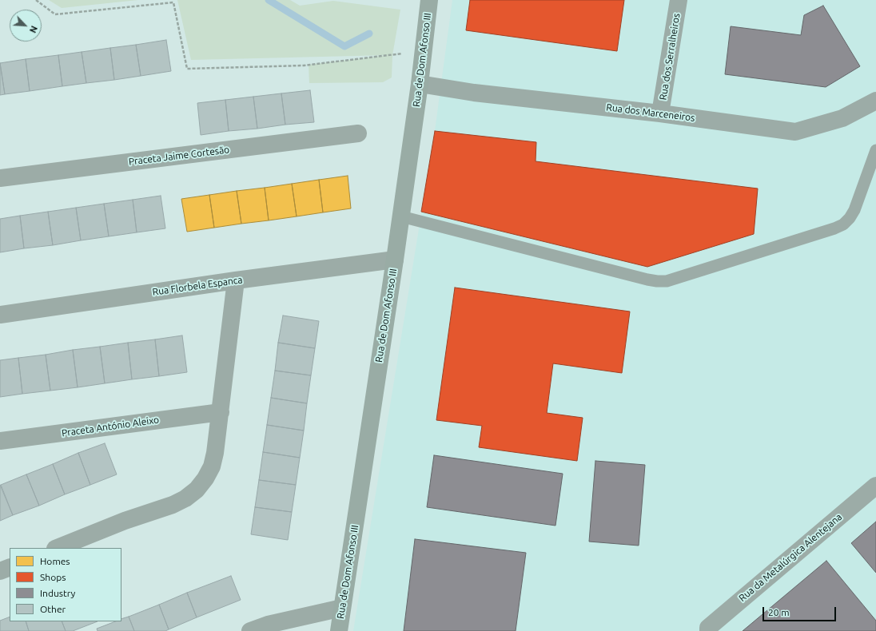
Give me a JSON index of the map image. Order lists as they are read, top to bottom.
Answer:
{
  "streets": {
    "main road": ["Rua de Dom Afonso III"],
    "street": [
      "Rua dos Serralheiros",
      "Rua dos Marceneiros",
      "Praceta Jaime Cortesão",
      "Rua Florbela Espanca",
      "Praceta António Aleixo",
      "Rua da Metalúrgica Alentejana"
    ]
  },
  "crossings": [
    ["Rua dos Serralheiros", "Rua dos Marceneiros"],
    ["Rua de Dom Afonso III", "Rua dos Marceneiros"],
    ["Rua de Dom Afonso III", "Rua Florbela Espanca"]
  ],
  "legend": [
    "Homes",
    "Shops",
    "Industry",
    "Other"
  ],
  "scale_bar": "20 m",
  "north": "bottom right"
}
